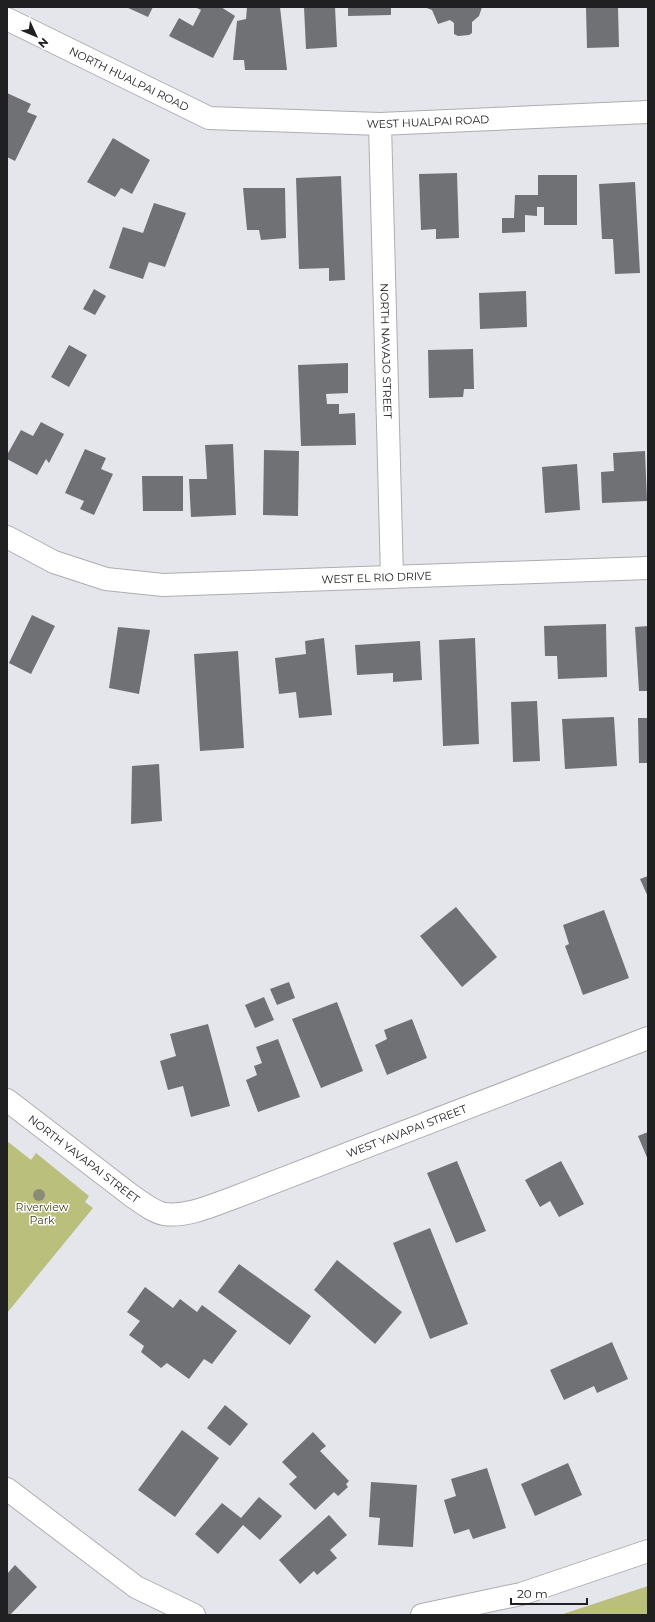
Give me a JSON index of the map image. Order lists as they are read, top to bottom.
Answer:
{
  "streets": {
    "street": [
      "NORTH HUALPAI ROAD",
      "WEST HUALPAI ROAD",
      "NORTH NAVAJO STREET",
      "WEST EL RIO DRIVE",
      "WEST YAVAPAI STREET",
      "NORTH YAVAPAI STREET"
    ]
  },
  "crossings": [
    ["NORTH HUALPAI ROAD", "WEST HUALPAI ROAD"],
    ["WEST HUALPAI ROAD", "NORTH NAVAJO STREET"],
    ["NORTH NAVAJO STREET", "WEST EL RIO DRIVE"],
    ["WEST YAVAPAI STREET", "NORTH YAVAPAI STREET"]
  ],
  "parks": ["Riverview Park"],
  "scale_bar": "20 m",
  "north": "bottom right"
}
